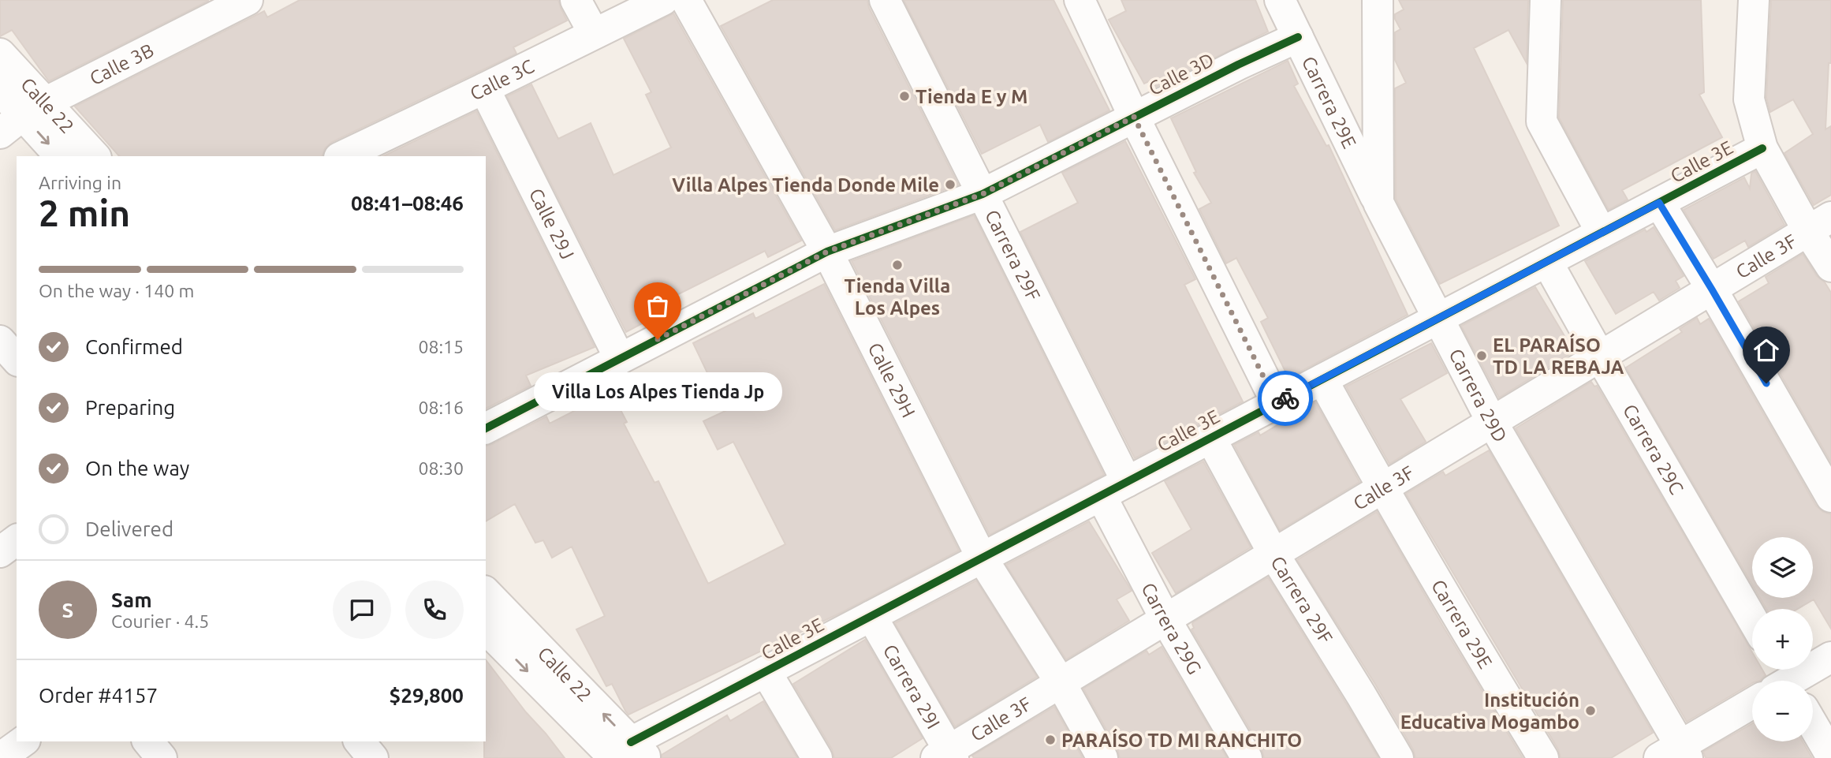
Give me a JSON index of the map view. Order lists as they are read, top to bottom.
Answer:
{
  "streets": {
    "street": [
      "Calle 3B",
      "Calle 3D",
      "Calle 3C",
      "Carrera 29E",
      "Calle 22",
      "Calle 3E",
      "Calle 29J",
      "Carrera 29F",
      "Calle 3F",
      "Calle 29H",
      "Carrera 29D",
      "Carrera 29C",
      "Carrera 29G",
      "Carrera 29I"
    ]
  },
  "crossings": [
    ["Calle 3B", "Calle 22"],
    ["Calle 3D", "Carrera 29E"],
    ["Calle 3D", "Calle 29J"],
    ["Calle 3D", "Carrera 29F"],
    ["Calle 3D", "Calle 29H"],
    ["Calle 3C", "Calle 29J"],
    ["Carrera 29E", "Calle 3E"],
    ["Carrera 29E", "Calle 3F"],
    ["Carrera 29E", "Carrera 29D"],
    ["Calle 22", "Calle 3E"],
    ["Calle 3E", "Carrera 29F"],
    ["Calle 3E", "Calle 29H"],
    ["Calle 3E", "Carrera 29D"],
    ["Calle 3E", "Carrera 29C"],
    ["Calle 3E", "Carrera 29G"],
    ["Calle 3E", "Carrera 29I"],
    ["Carrera 29F", "Calle 3F"],
    ["Carrera 29F", "Carrera 29G"],
    ["Calle 3F", "Calle 29H"],
    ["Calle 3F", "Carrera 29D"],
    ["Calle 3F", "Carrera 29C"],
    ["Calle 3F", "Carrera 29G"],
    ["Calle 3F", "Carrera 29I"]
  ],
  "places": [
    "Tienda E y M",
    "Villa Alpes Tienda Donde Mile",
    "Tienda Villa Los Alpes",
    "Villa Los Alpes Tienda Jp",
    "EL PARAÍSO TD LA REBAJA",
    "Institución Educativa Mogambo",
    "PARAÍSO TD MI RANCHITO"
  ],
  "page": {
    "heading": ["2 min", "Arriving in", "08:41–08:46"],
    "panel": [
      "Sam",
      "Courier · 4.5",
      "Order #4157",
      "$29,800"
    ],
    "bar": "On the way · 140 m",
    "list": [
      ["Confirmed", "08:15"],
      ["Preparing", "08:16"],
      ["On the way", "08:30"],
      "Delivered"
    ],
    "bubble": "Villa Los Alpes Tienda Jp",
    "map_buttons": ["+", "−"],
    "round": "S"
  }
}
